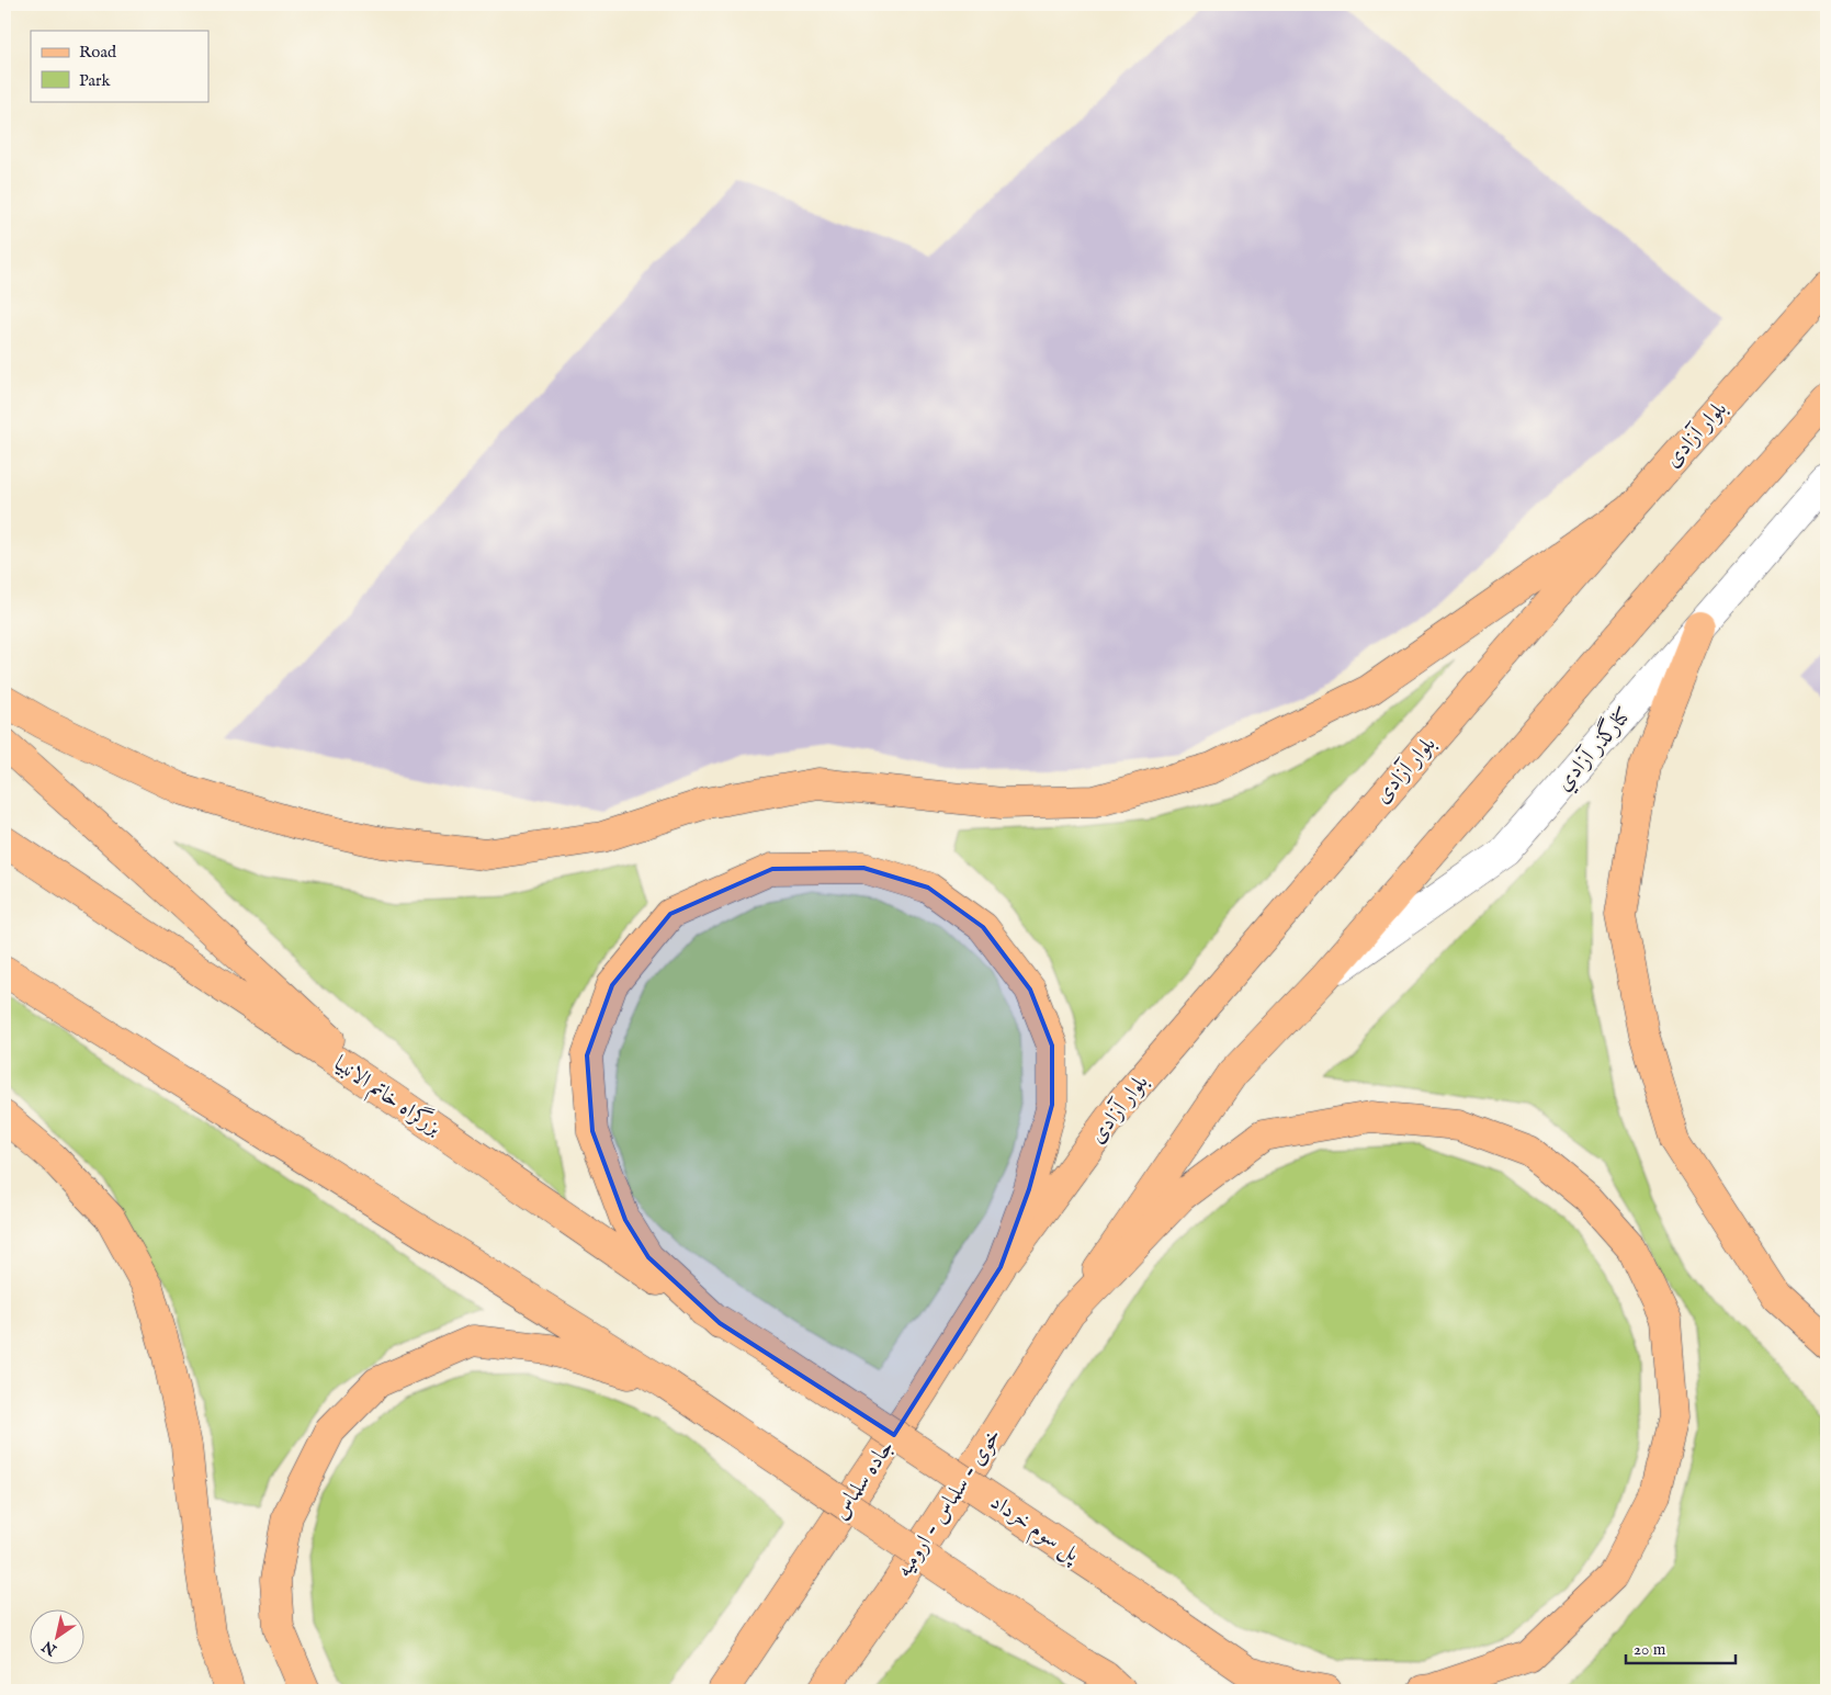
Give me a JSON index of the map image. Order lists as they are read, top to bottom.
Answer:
{
  "streets": {
    "main road": [
      "بلوار آزادی",
      "بزرگراه خاتم الانبیا",
      "جاده سلماس",
      "خوی - سلماس - ارومیه",
      "پل سوم خرداد"
    ],
    "street": ["کنارگذر آزادي"]
  },
  "crossings": [
    ["بلوار آزادی", "جاده سلماس"],
    ["بزرگراه خاتم الانبیا", "پل سوم خرداد"]
  ],
  "legend": ["Road", "Park"],
  "scale_bar": "20 m",
  "north": "bottom left"
}
